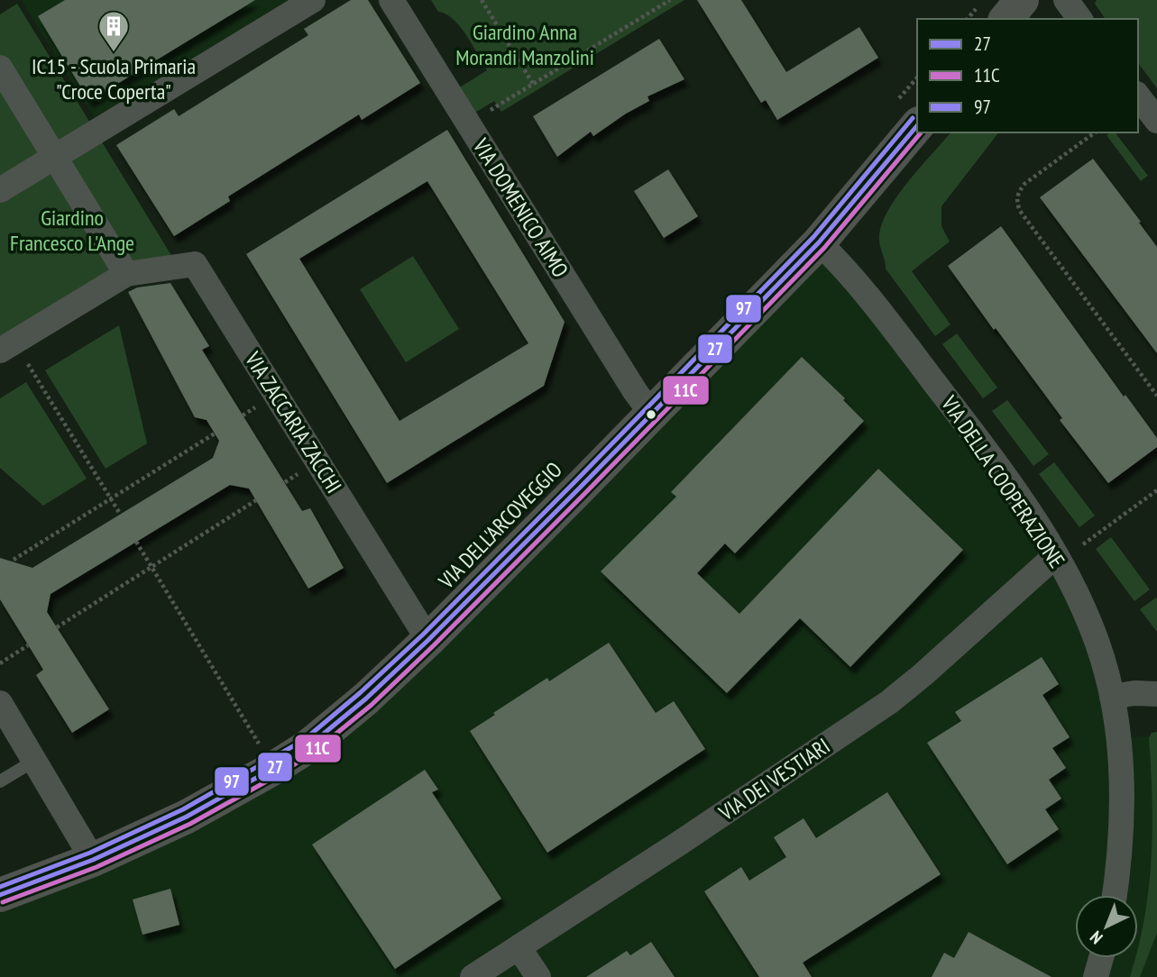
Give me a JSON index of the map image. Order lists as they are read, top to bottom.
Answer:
{
  "streets": {
    "street": [
      "VIA DOMENICO AIMO",
      "VIA ZACCARIA ZACCHI",
      "VIA DELLA COOPERAZIONE",
      "VIA DELL'ARCOVEGGIO",
      "VIA DEI VESTIARI"
    ]
  },
  "crossings": [
    ["VIA DOMENICO AIMO", "VIA DELL'ARCOVEGGIO"],
    ["VIA ZACCARIA ZACCHI", "VIA DELL'ARCOVEGGIO"],
    ["VIA DELLA COOPERAZIONE", "VIA DELL'ARCOVEGGIO"],
    ["VIA DELLA COOPERAZIONE", "VIA DEI VESTIARI"]
  ],
  "parks": ["Giardino Anna Morandi Manzolini", "Giardino Francesco L'Ange"],
  "places": {
    "building": ["IC15 - Scuola Primaria \"Croce Coperta\""]
  },
  "lines": ["transit line 97", "transit line 27", "transit line 11C"],
  "legend": ["27", "11C", "97"],
  "north": "bottom left"
}
